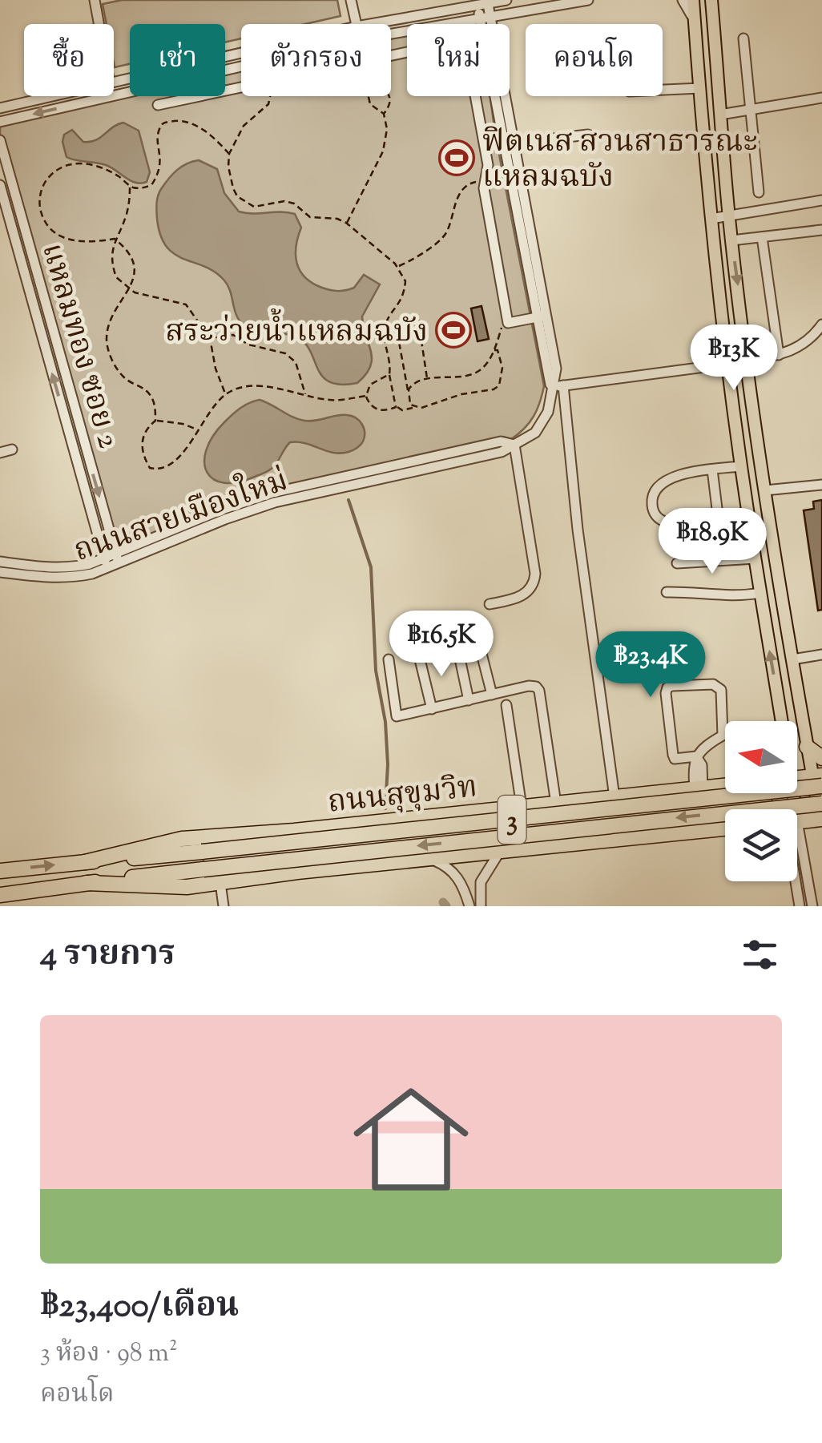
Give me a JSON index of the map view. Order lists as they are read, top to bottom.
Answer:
{
  "streets": {
    "highway": ["ถนนสุขุมวิท", "3"],
    "street": ["แหลมทอง ซอย 2", "ถนนสายเมืองใหม่"]
  },
  "crossings": [
    ["แหลมทอง ซอย 2", "ถนนสายเมืองใหม่"]
  ],
  "places": {
    "sports": ["ฟิตเนส สวนสาธารณะ แหลมฉบัง", "สระว่ายน้ำแหลมฉบัง"]
  },
  "north": "left",
  "page": {
    "chip": [
      "ซื้อ",
      "เช่า",
      "ตัวกรอง",
      "ใหม่",
      "คอนโด"
    ],
    "price": [
      "฿13K",
      "฿18.9K",
      "฿16.5K",
      "฿23.4K"
    ],
    "heading": "4 รายการ",
    "list": [
      {
        "name": "฿23,400/เดือน",
        "note": "3 ห้อง · 98 m² · คอนโด"
      }
    ]
  }
}
